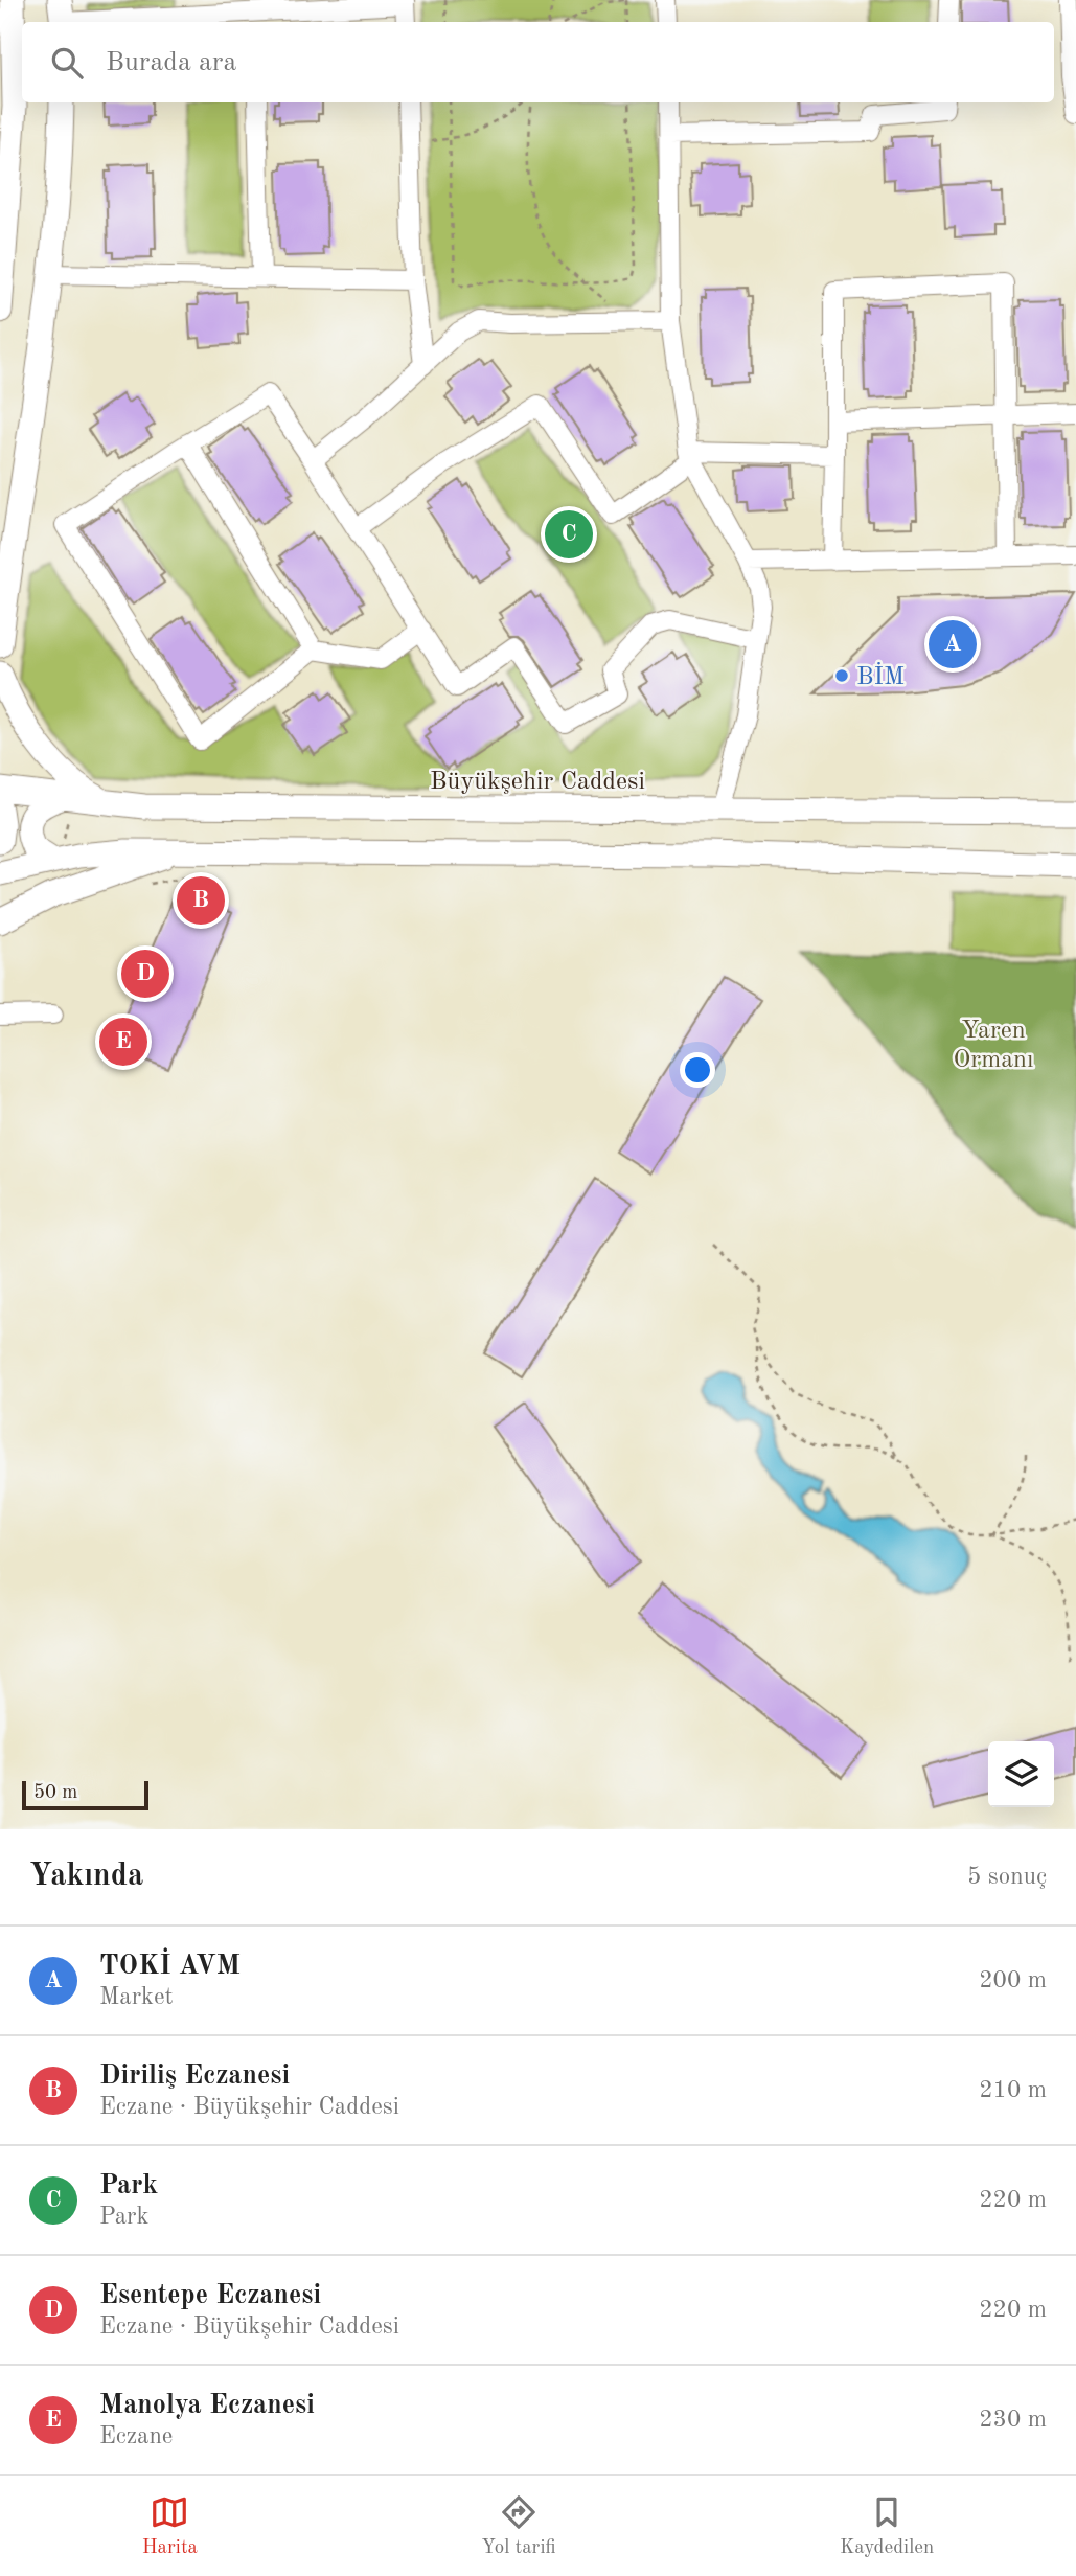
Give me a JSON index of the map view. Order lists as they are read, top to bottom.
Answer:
{
  "streets": {
    "main road": ["Büyükşehir Caddesi"]
  },
  "parks": ["Yaren Ormanı"],
  "places": ["BİM"],
  "scale_bar": "50 m",
  "page": {
    "search": "Burada ara",
    "pins": [
      "C",
      "A",
      "B",
      "D",
      "E"
    ],
    "scale": "50 m",
    "heading": ["Yakında", "5 sonuç"],
    "list": [
      {
        "mark": "A",
        "name": "TOKİ AVM",
        "note": "Market",
        "value": "200 m"
      },
      {
        "mark": "B",
        "name": "Diriliş Eczanesi",
        "note": "Eczane · Büyükşehir Caddesi",
        "value": "210 m"
      },
      {
        "mark": "C",
        "name": "Park",
        "note": "Park",
        "value": "220 m"
      },
      {
        "mark": "D",
        "name": "Esentepe Eczanesi",
        "note": "Eczane · Büyükşehir Caddesi",
        "value": "220 m"
      },
      {
        "mark": "E",
        "name": "Manolya Eczanesi",
        "note": "Eczane",
        "value": "230 m"
      }
    ],
    "nav": ["Harita", "Yol tarifi", "Kaydedilen"]
  }
}
